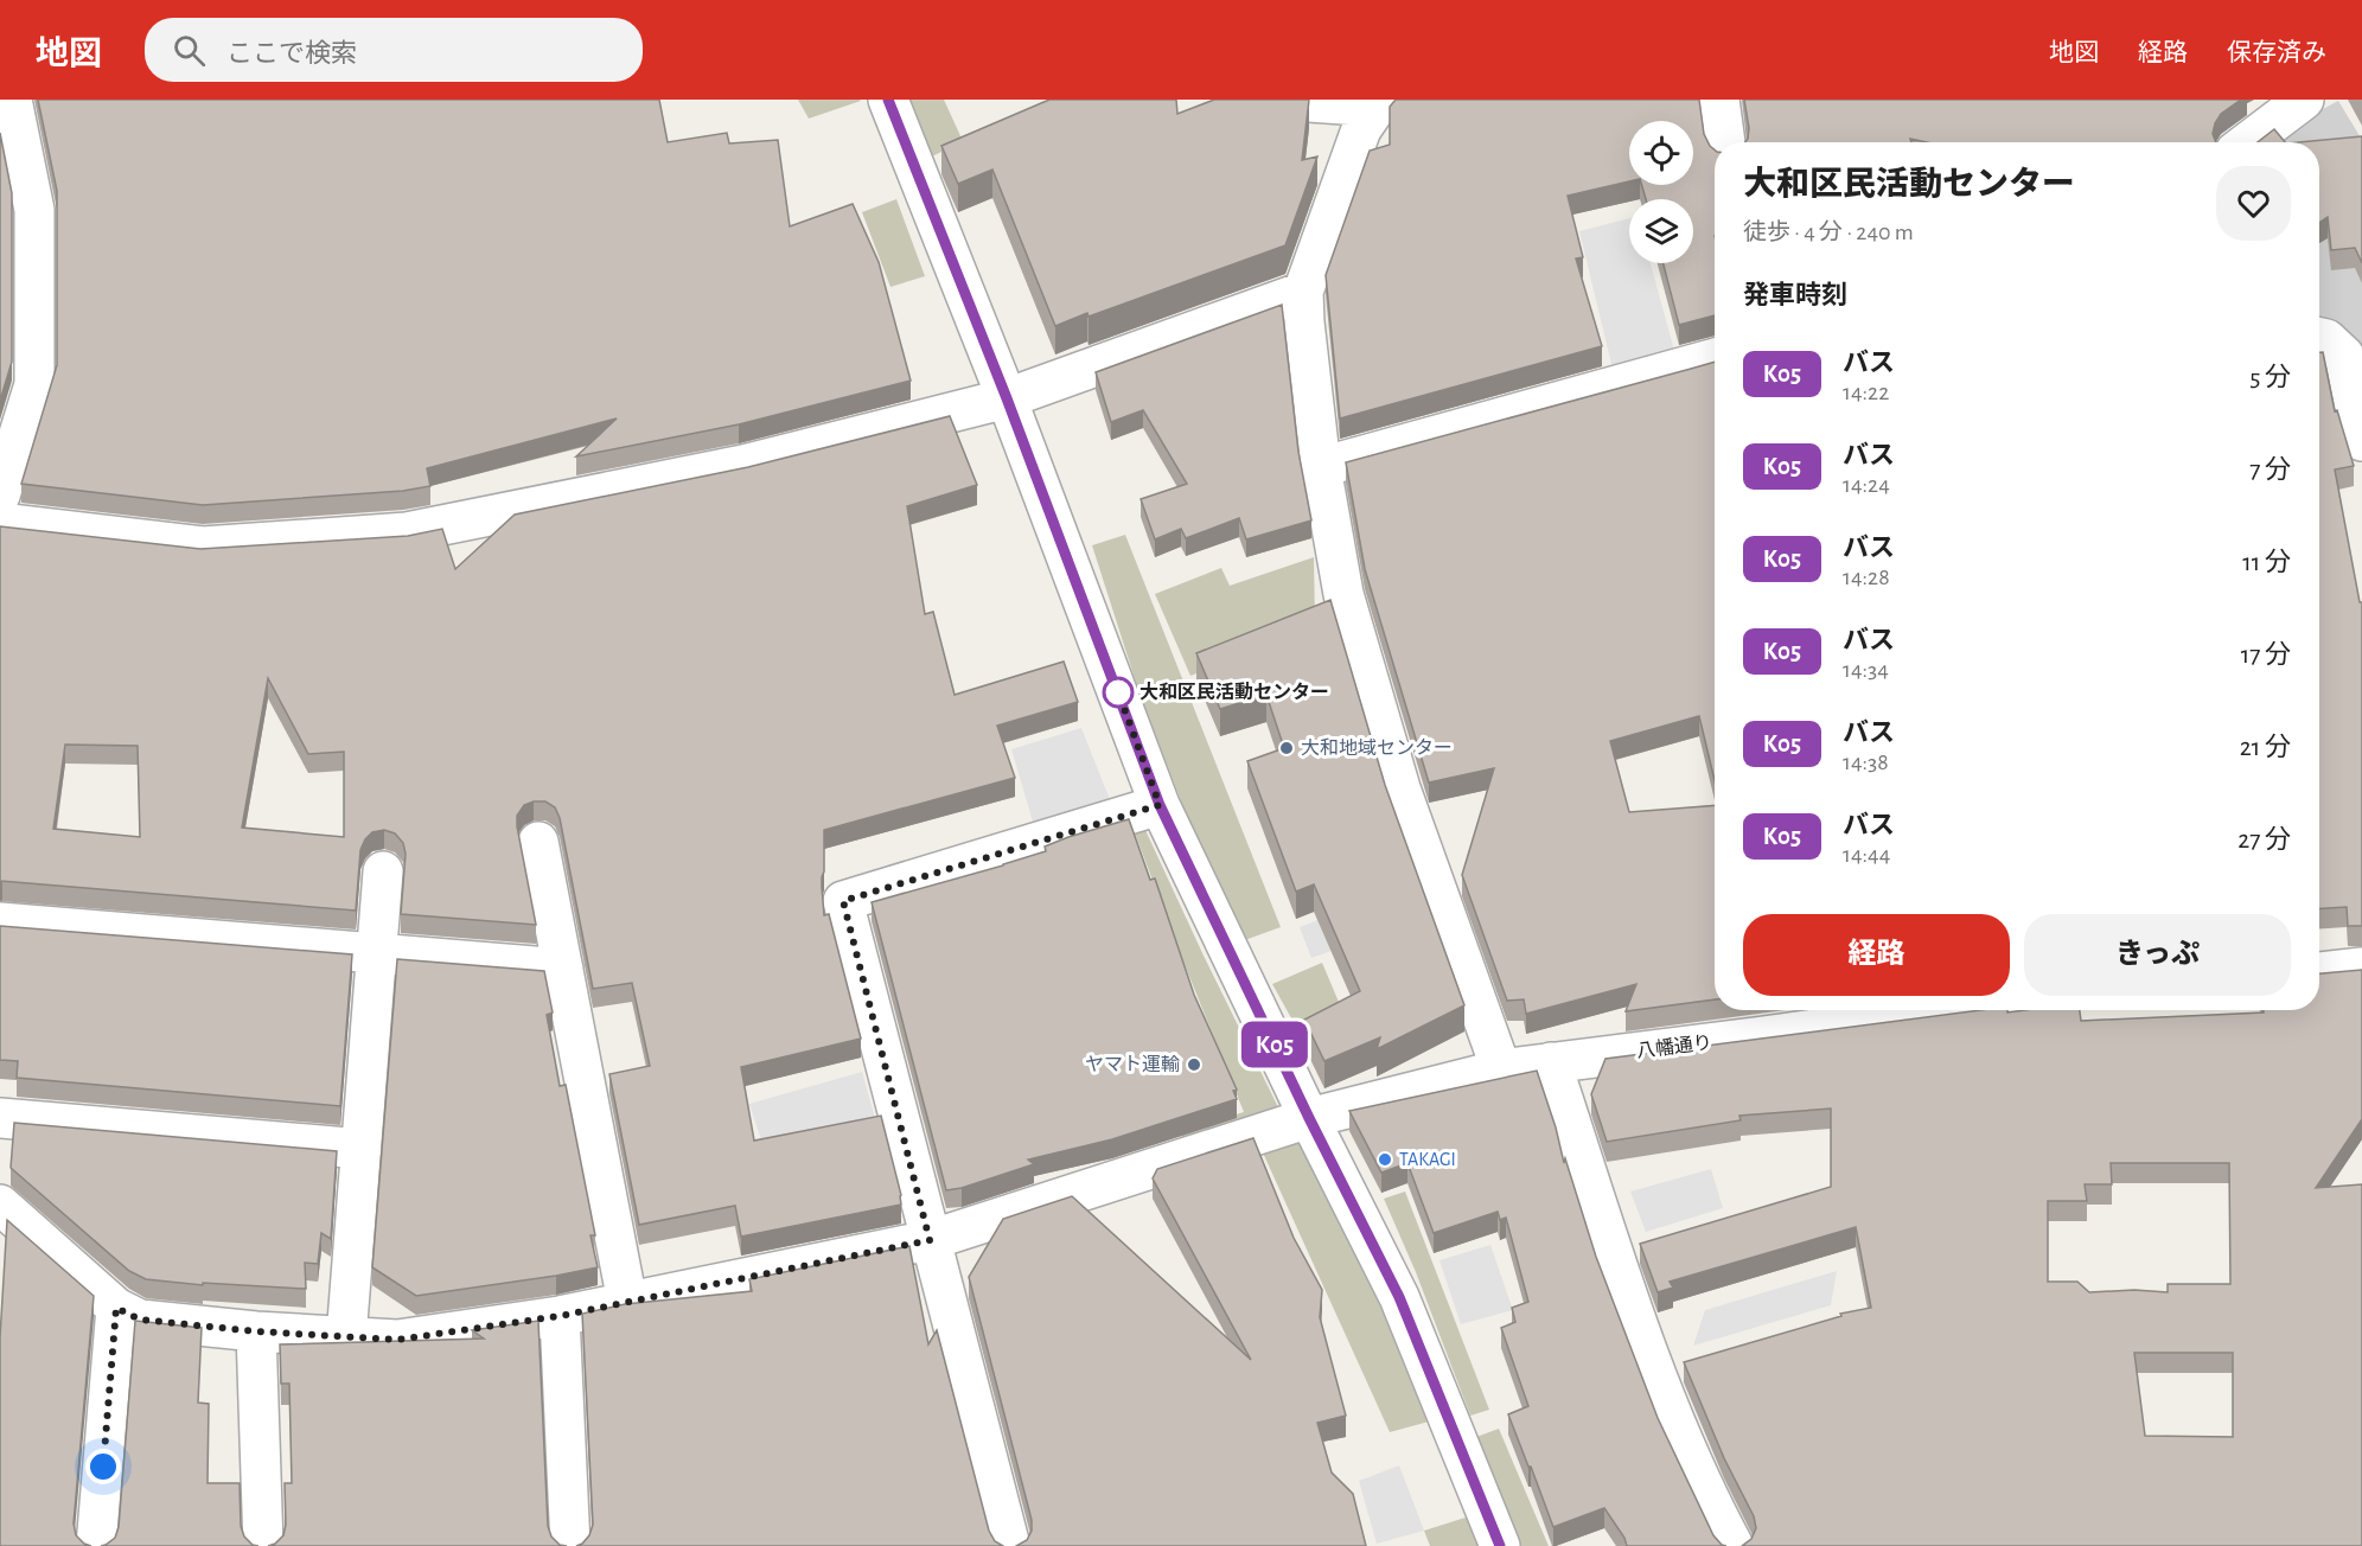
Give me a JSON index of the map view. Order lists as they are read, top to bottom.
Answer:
{
  "streets": {
    "street": ["八幡通り"]
  },
  "places": [
    "大和区民活動センター",
    "大和地域センター",
    "ヤマト運輸",
    "TAKAGI"
  ],
  "lines": ["bus line K05"],
  "page": {
    "header": "地図",
    "search": "ここで検索",
    "nav": ["地図", "経路", "保存済み"],
    "on_map": "K05",
    "heading": [
      ["大和区民活動センター", "徒歩 · 4 分 · 240 m"],
      "発車時刻"
    ],
    "list": [
      {
        "mark": "K05",
        "name": "バス",
        "note": "14:22",
        "value": "5 分"
      },
      {
        "mark": "K05",
        "name": "バス",
        "note": "14:24",
        "value": "7 分"
      },
      {
        "mark": "K05",
        "name": "バス",
        "note": "14:28",
        "value": "11 分"
      },
      {
        "mark": "K05",
        "name": "バス",
        "note": "14:34",
        "value": "17 分"
      },
      {
        "mark": "K05",
        "name": "バス",
        "note": "14:38",
        "value": "21 分"
      },
      {
        "mark": "K05",
        "name": "バス",
        "note": "14:44",
        "value": "27 分"
      }
    ],
    "buttons": ["経路", "きっぷ"]
  }
}
